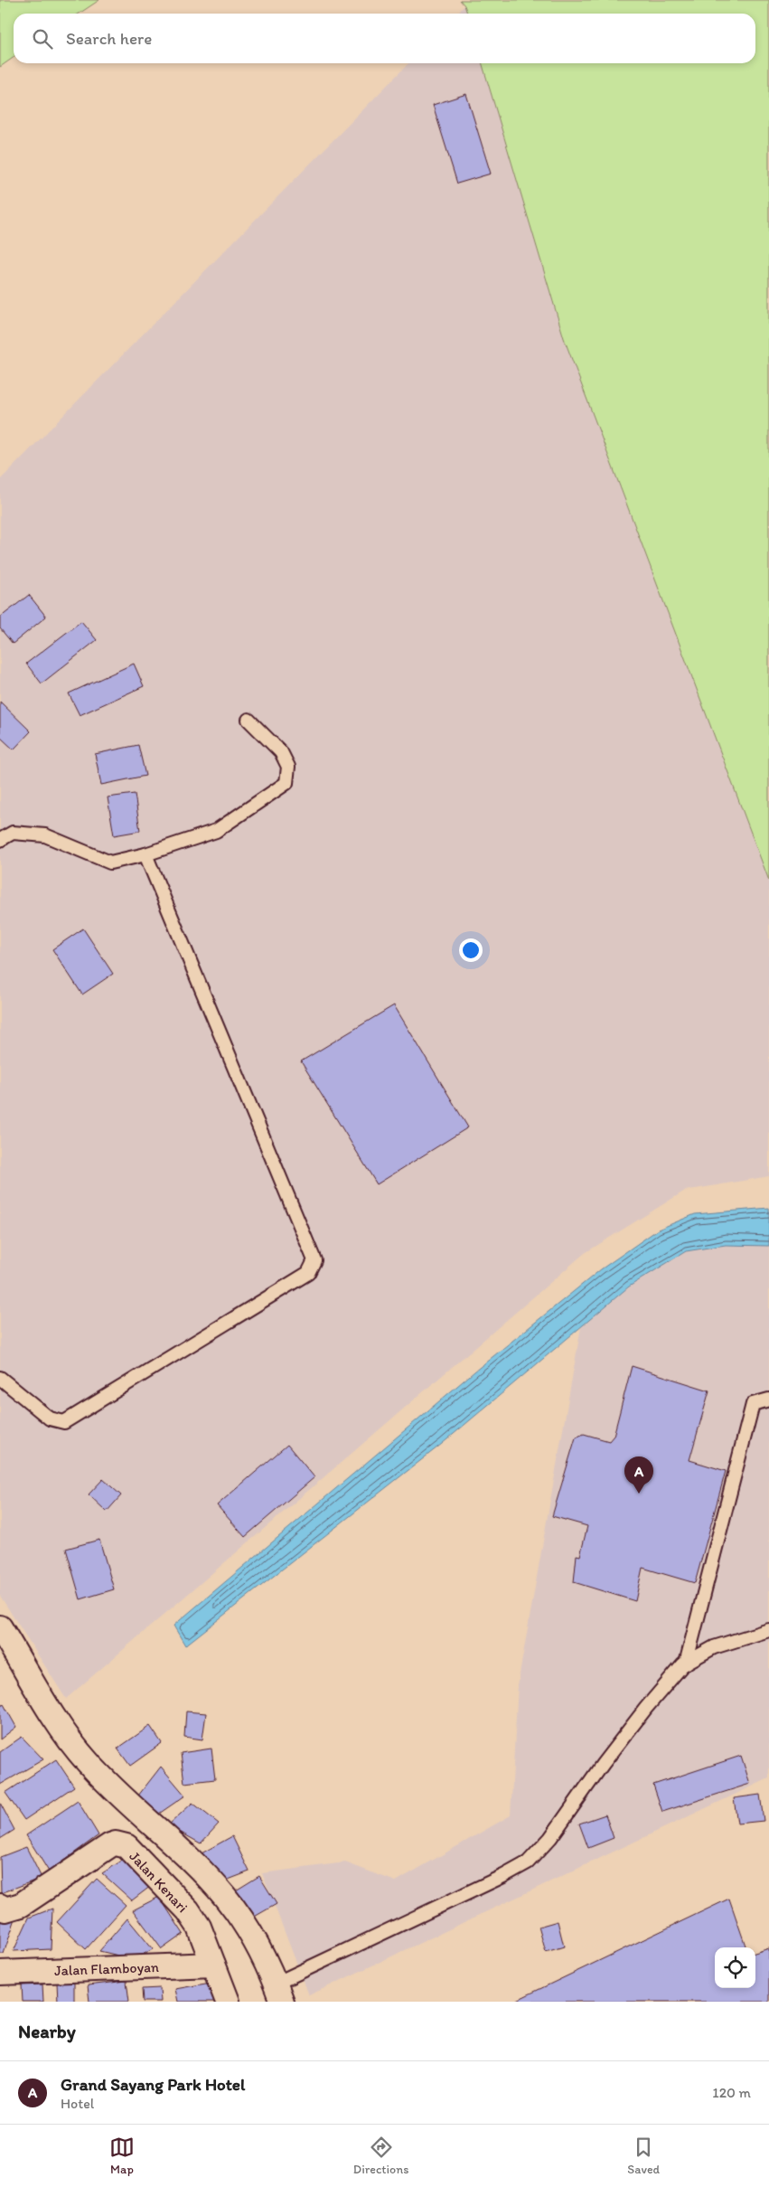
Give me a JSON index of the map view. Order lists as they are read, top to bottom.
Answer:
{
  "streets": {
    "street": ["Jalan Kenari", "Jalan Flamboyan"]
  },
  "crossings": [
    ["Jalan Kenari", "Jalan Flamboyan"]
  ],
  "page": {
    "search": "Search here",
    "pins": "A",
    "heading": "Nearby",
    "list": [
      {
        "mark": "A",
        "name": "Grand Sayang Park Hotel",
        "note": "Hotel",
        "value": "120 m"
      }
    ],
    "nav": ["Map", "Directions", "Saved"]
  }
}
